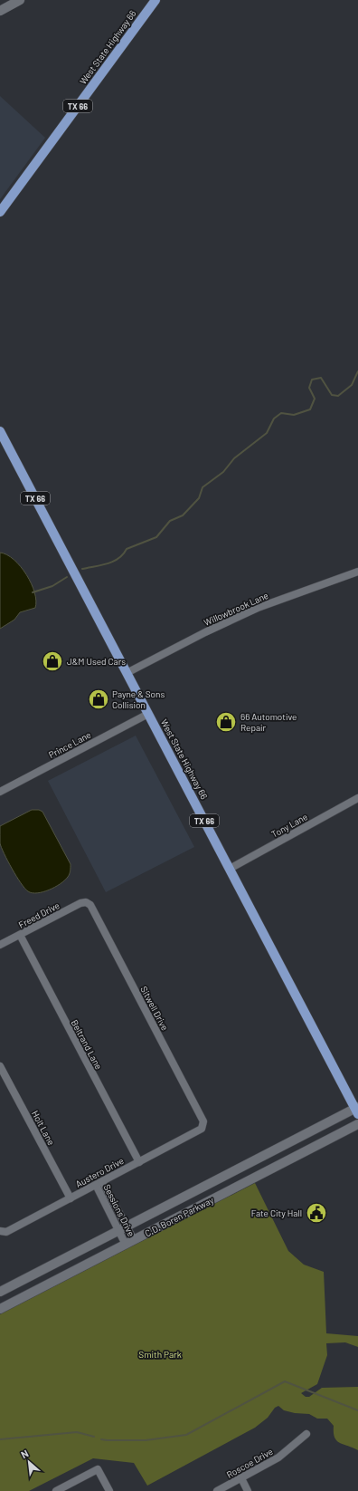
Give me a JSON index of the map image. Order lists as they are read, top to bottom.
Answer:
{
  "streets": {
    "main road": ["West State Highway 66", "TX 66"],
    "street": [
      "Willowbrook Lane",
      "Prince Lane",
      "Tony Lane",
      "Freed Drive",
      "Sitwell Drive",
      "Beltrand Lane",
      "Holt Lane",
      "Austero Drive",
      "Sessions Drive",
      "C.D. Boren Parkway",
      "Roscoe Drive"
    ]
  },
  "crossings": [
    ["West State Highway 66", "Willowbrook Lane"],
    ["West State Highway 66", "Prince Lane"],
    ["West State Highway 66", "Tony Lane"],
    ["West State Highway 66", "C.D. Boren Parkway"],
    ["Freed Drive", "Sitwell Drive"],
    ["Freed Drive", "Beltrand Lane"],
    ["Sitwell Drive", "Austero Drive"],
    ["Beltrand Lane", "Austero Drive"],
    ["Holt Lane", "Austero Drive"],
    ["Austero Drive", "Sessions Drive"],
    ["Sessions Drive", "C.D. Boren Parkway"]
  ],
  "parks": ["Smith Park"],
  "places": {
    "shop": ["J&M Used Cars", "Payne & Sons Collision", "66 Automotive Repair"],
    "public building": ["Fate City Hall"]
  },
  "north": "top left"
}
